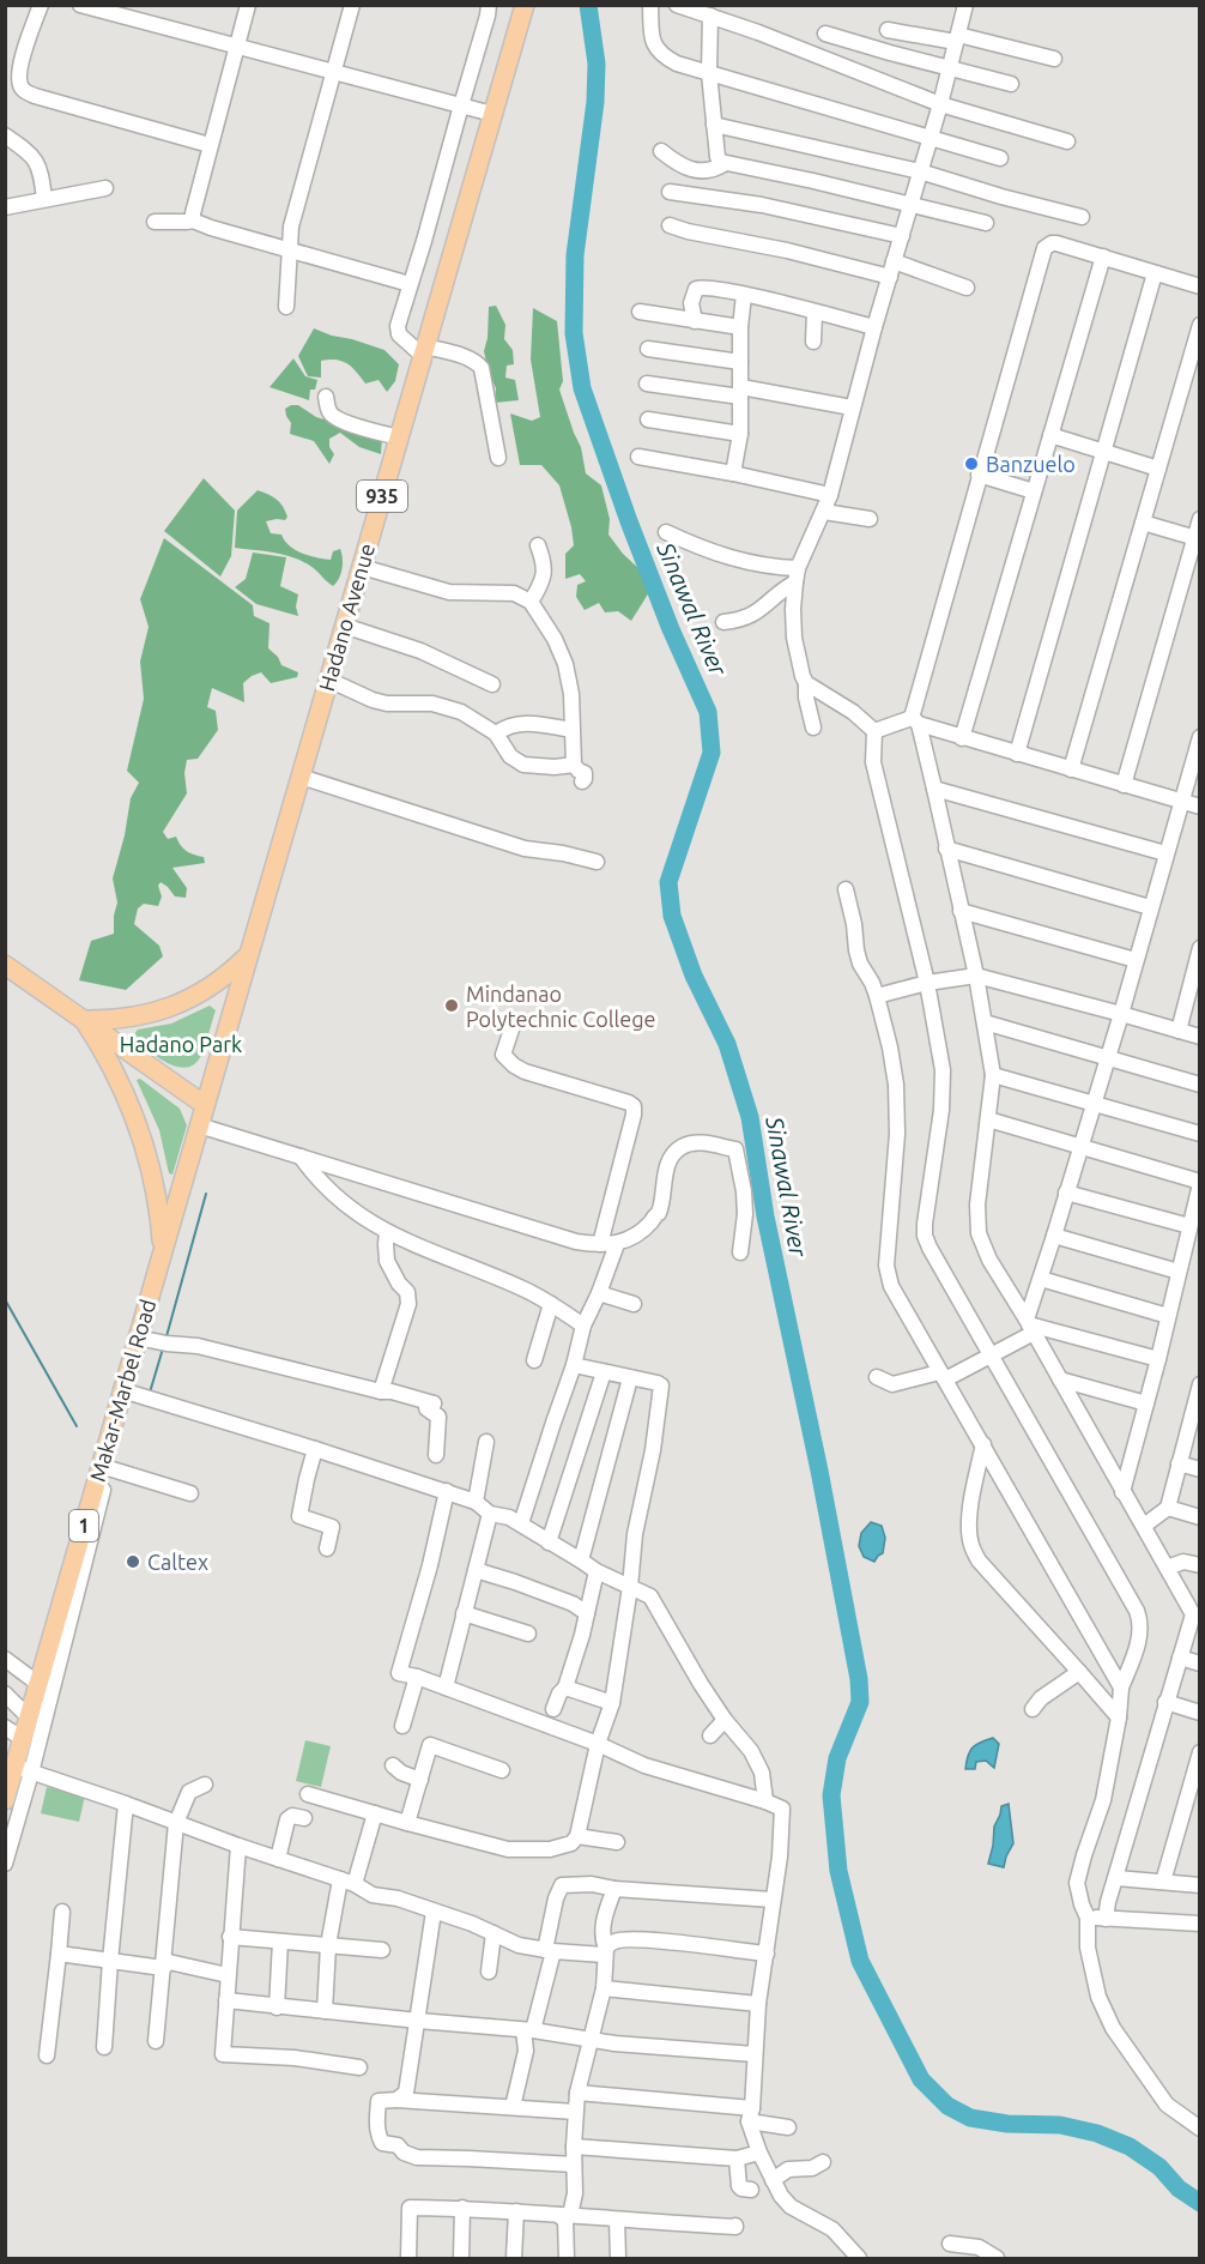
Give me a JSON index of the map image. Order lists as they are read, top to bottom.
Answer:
{
  "streets": {
    "main road": [
      "935",
      "Hadano Avenue",
      "Makar-Marbel Road",
      "1"
    ]
  },
  "crossings": [
    ["Hadano Avenue", "Makar-Marbel Road"]
  ],
  "water": ["Sinawal River"],
  "parks": ["Hadano Park"],
  "places": ["Banzuelo", "Mindanao Polytechnic College", "Caltex"]
}
